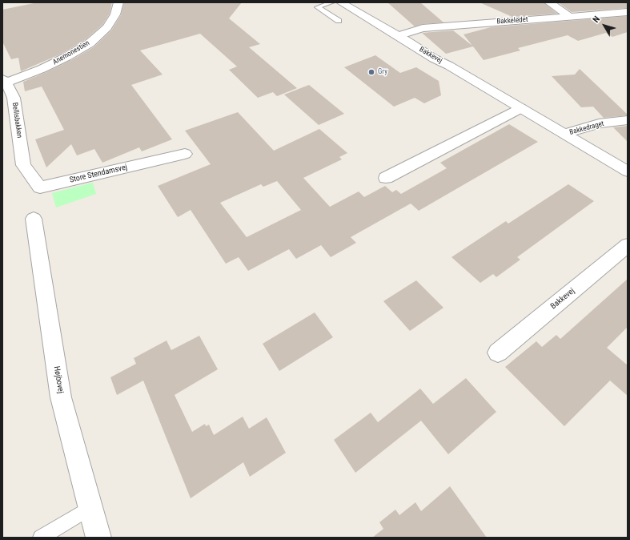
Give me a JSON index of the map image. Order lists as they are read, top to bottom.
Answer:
{
  "streets": {
    "street": [
      "Bakkeledet",
      "Anemonestien",
      "Bakkevej",
      "Bellisbakken",
      "Bakkedraget",
      "Store Stendamsvej",
      "Højbovej"
    ]
  },
  "crossings": [
    ["Bakkeledet", "Bakkevej"],
    ["Anemonestien", "Bellisbakken"],
    ["Bakkevej", "Bakkedraget"],
    ["Bellisbakken", "Store Stendamsvej"]
  ],
  "places": ["Gry"],
  "north": "top left"
}
